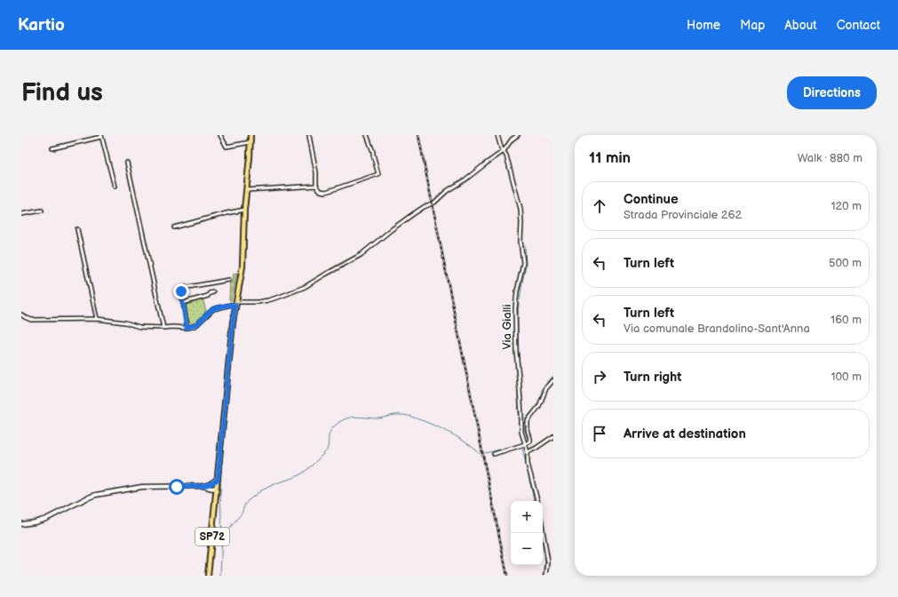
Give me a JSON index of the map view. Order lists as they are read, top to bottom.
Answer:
{
  "streets": {
    "main road": ["SP72"],
    "street": ["Via Gialli"]
  },
  "page": {
    "header": "Kartio",
    "nav": [
      "Home",
      "Map",
      "About",
      "Contact"
    ],
    "buttons": "Directions",
    "title": "Find us",
    "heading": ["11 min", "Walk · 880 m"],
    "list": [
      ["Continue", "Strada Provinciale 262", "120 m"],
      ["Turn left", "500 m"],
      ["Turn left", "Via comunale Brandolino-Sant'Anna", "160 m"],
      ["Turn right", "100 m"],
      "Arrive at destination"
    ],
    "map_buttons": ["+", "−"]
  }
}
